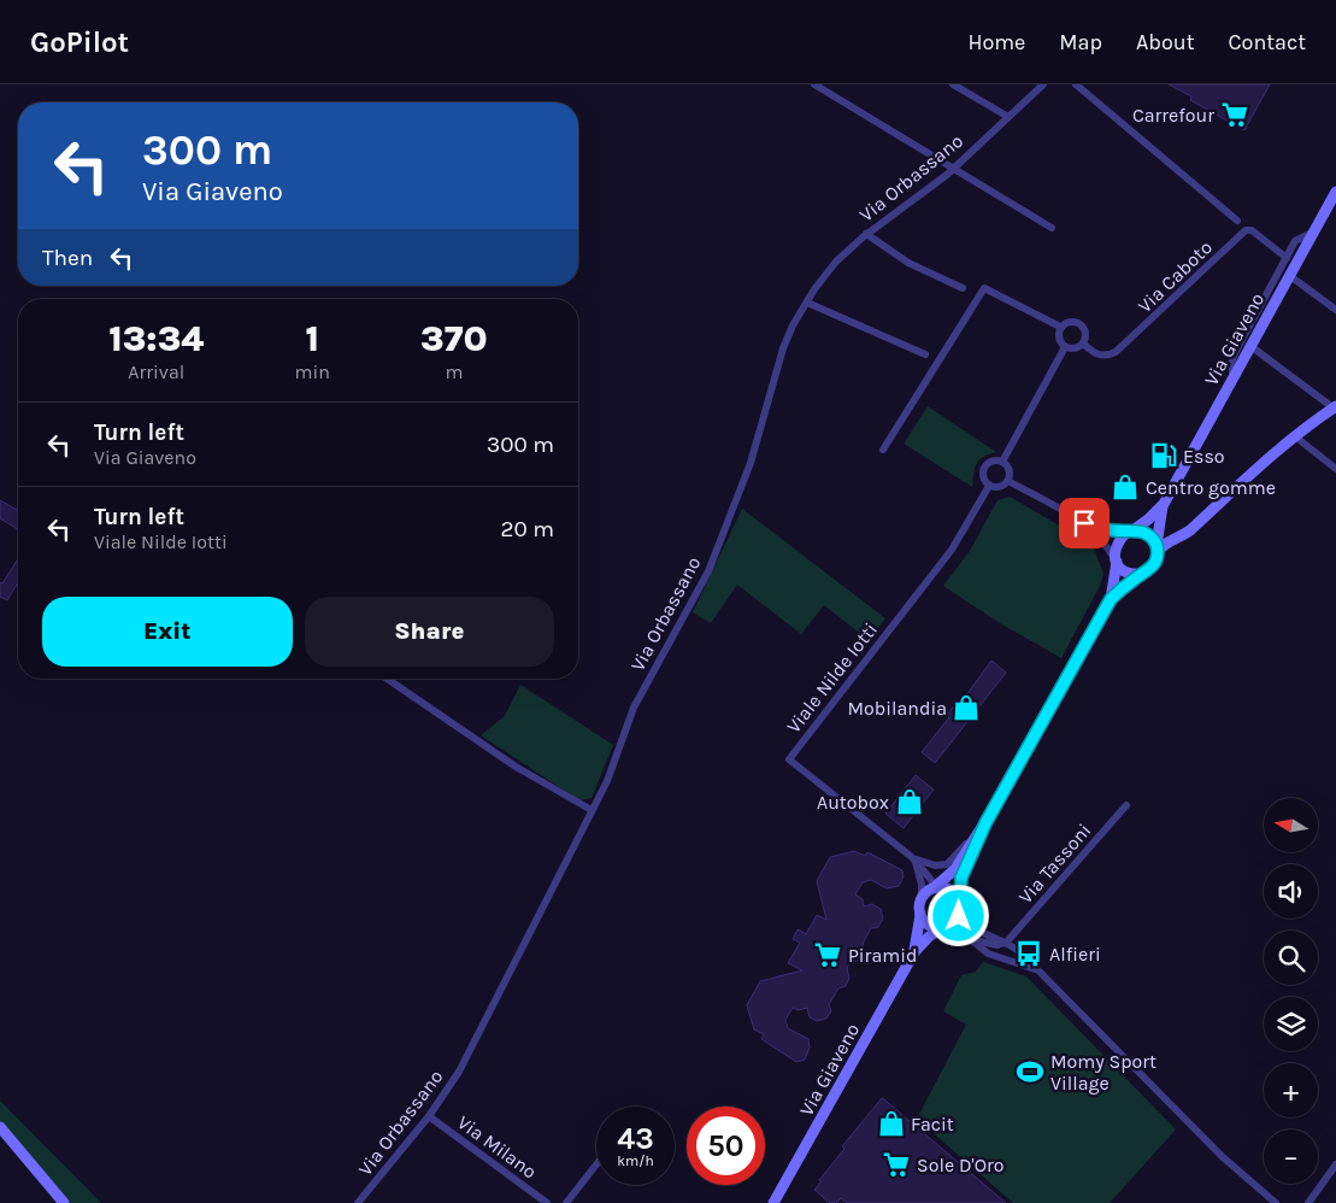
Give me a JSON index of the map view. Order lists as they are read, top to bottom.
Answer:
{
  "streets": {
    "main road": ["Via Giaveno"],
    "street": [
      "Via Orbassano",
      "Via Caboto",
      "Viale Nilde Iotti",
      "Via Tassoni",
      "Via Milano"
    ]
  },
  "crossings": [
    ["Via Orbassano", "Via Milano"],
    ["Via Caboto", "Viale Nilde Iotti"],
    ["Via Giaveno", "Viale Nilde Iotti"]
  ],
  "places": {
    "supermarket": ["Carrefour", "Piramid", "Sole D'Oro"],
    "fuel station": ["Esso"],
    "shop": [
      "Centro gomme",
      "Mobilandia",
      "Autobox",
      "Facit"
    ],
    "bus stop": ["Alfieri"],
    "sports": ["Momy Sport Village"]
  },
  "north": "left",
  "page": {
    "header": "GoPilot",
    "nav": [
      "Home",
      "Map",
      "About",
      "Contact"
    ],
    "turn": ["300 m", "Via Giaveno"],
    "then": "Then",
    "eta": [
      "13:34",
      "Arrival",
      "1",
      "min",
      "370",
      "m"
    ],
    "list": [
      {
        "name": "Turn left",
        "note": "Via Giaveno",
        "value": "300 m"
      },
      {
        "name": "Turn left",
        "note": "Viale Nilde Iotti",
        "value": "20 m"
      }
    ],
    "buttons": ["Exit", "Share"],
    "map_buttons": ["+", "−"],
    "speed": "43 km/h",
    "limit": "50"
  }
}
